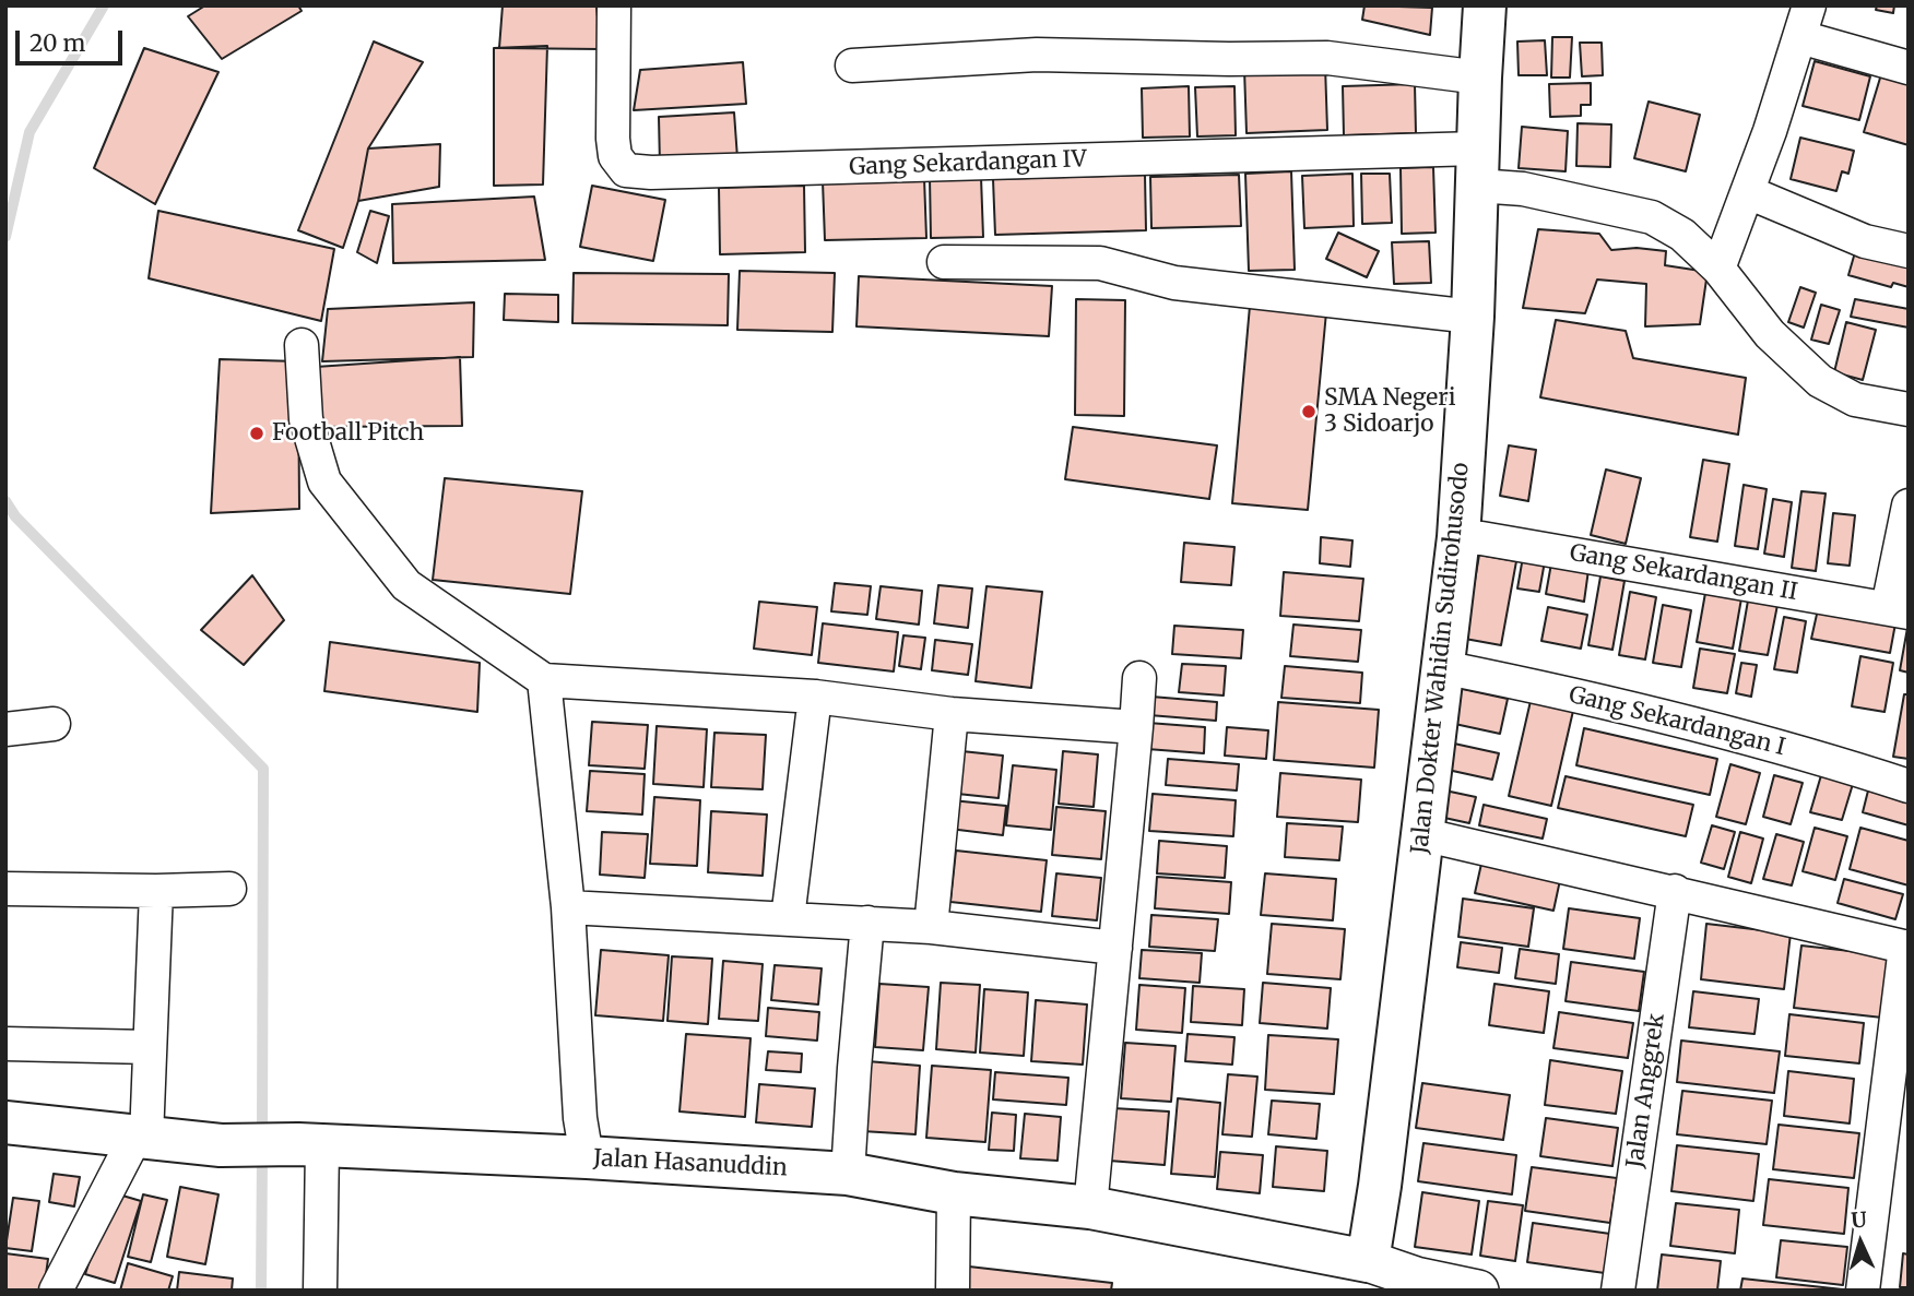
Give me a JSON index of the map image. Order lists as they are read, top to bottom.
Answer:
{
  "streets": {
    "main road": ["Jalan Dokter Wahidin Sudirohusodo", "Jalan Hasanuddin"],
    "street": [
      "Gang Sekardangan IV",
      "Gang Sekardangan II",
      "Gang Sekardangan I",
      "Jalan Anggrek"
    ]
  },
  "crossings": [
    ["Gang Sekardangan IV", "Jalan Dokter Wahidin Sudirohusodo"],
    ["Gang Sekardangan II", "Jalan Dokter Wahidin Sudirohusodo"],
    ["Jalan Dokter Wahidin Sudirohusodo", "Gang Sekardangan I"],
    ["Jalan Dokter Wahidin Sudirohusodo", "Jalan Hasanuddin"]
  ],
  "places": ["SMA Negeri 3 Sidoarjo", "Football Pitch"],
  "scale_bar": "20 m",
  "north": "top"
}
